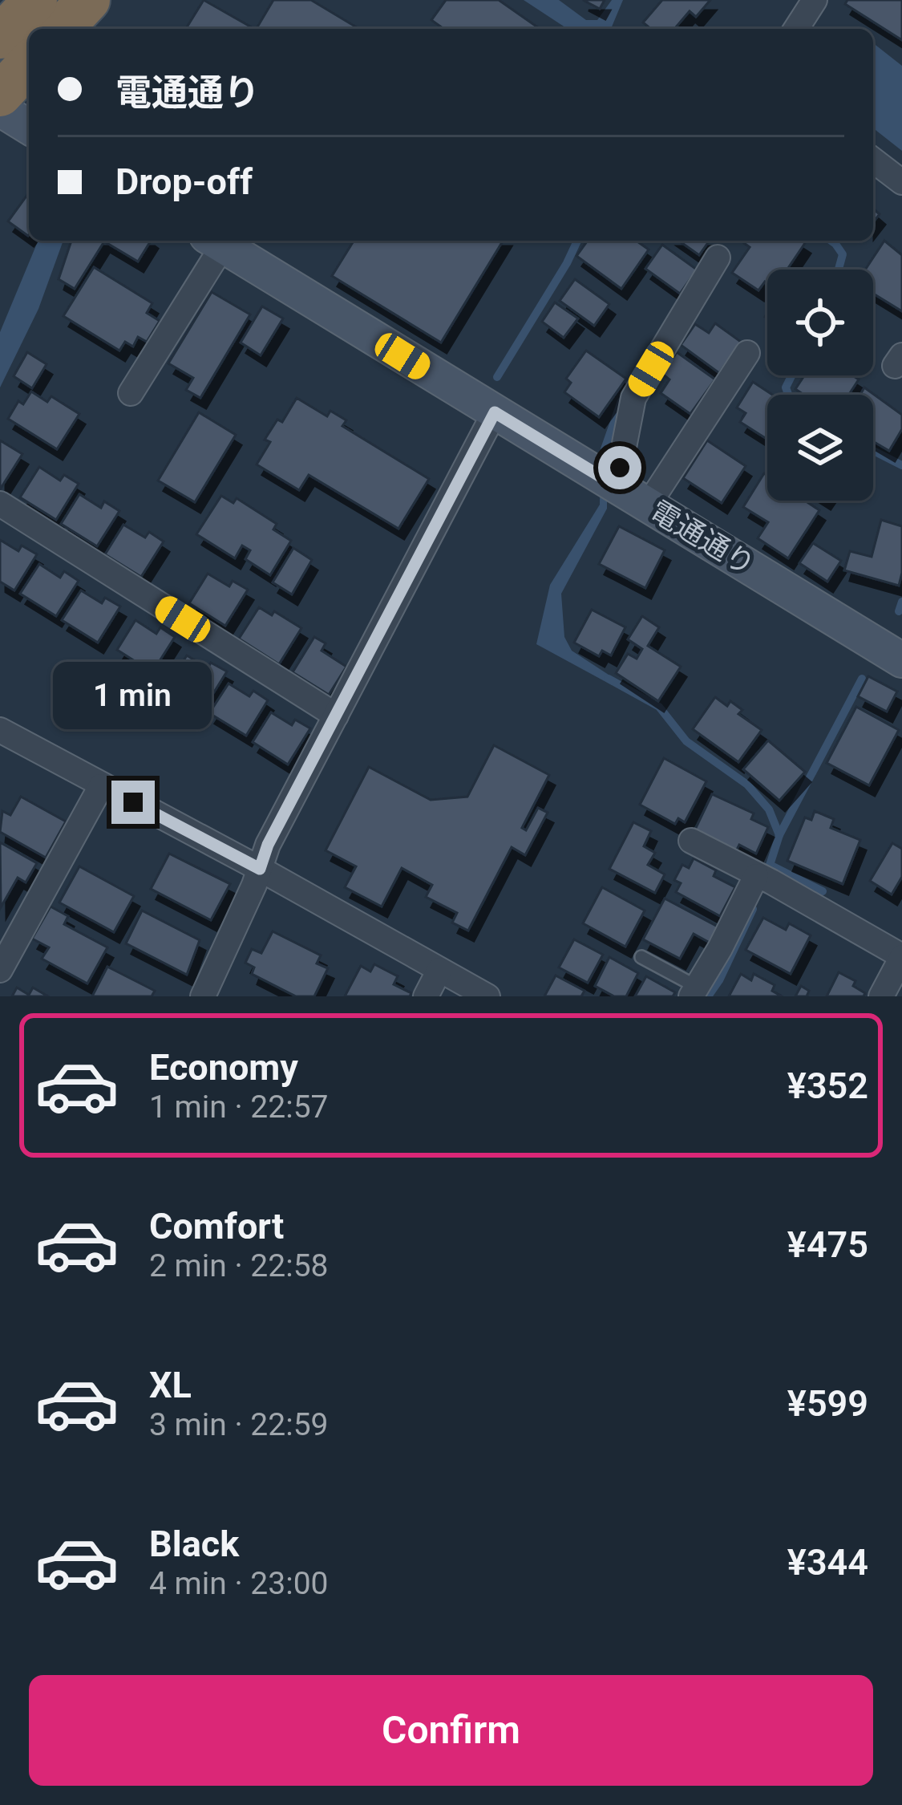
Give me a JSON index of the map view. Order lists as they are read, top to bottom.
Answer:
{
  "streets": {
    "street": ["電通通り"]
  },
  "page": {
    "banner": ["電通通り", "Drop-off"],
    "bubble": "1 min",
    "list": [
      {
        "name": "Economy",
        "note": "1 min · 22:57",
        "value": "¥352"
      },
      {
        "name": "Comfort",
        "note": "2 min · 22:58",
        "value": "¥475"
      },
      {
        "name": "XL",
        "note": "3 min · 22:59",
        "value": "¥599"
      },
      {
        "name": "Black",
        "note": "4 min · 23:00",
        "value": "¥344"
      }
    ],
    "buttons": "Confirm"
  }
}
